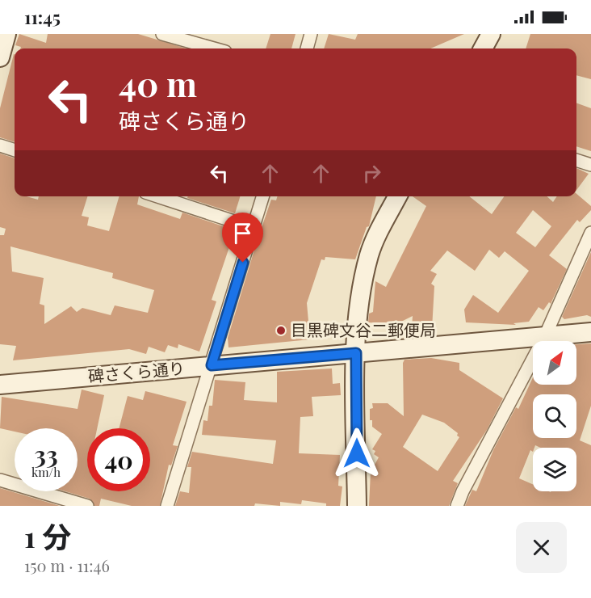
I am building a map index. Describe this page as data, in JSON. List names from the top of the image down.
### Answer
{
  "streets": {
    "street": ["碑さくら通り"]
  },
  "places": ["目黒碑文谷二郵便局"],
  "north": "top right",
  "page": {
    "status": "11:45",
    "turn": ["40 m", "碑さくら通り"],
    "speed": "33 km/h",
    "limit": "40",
    "heading": ["1 分", "150 m · 11:46"]
  }
}
